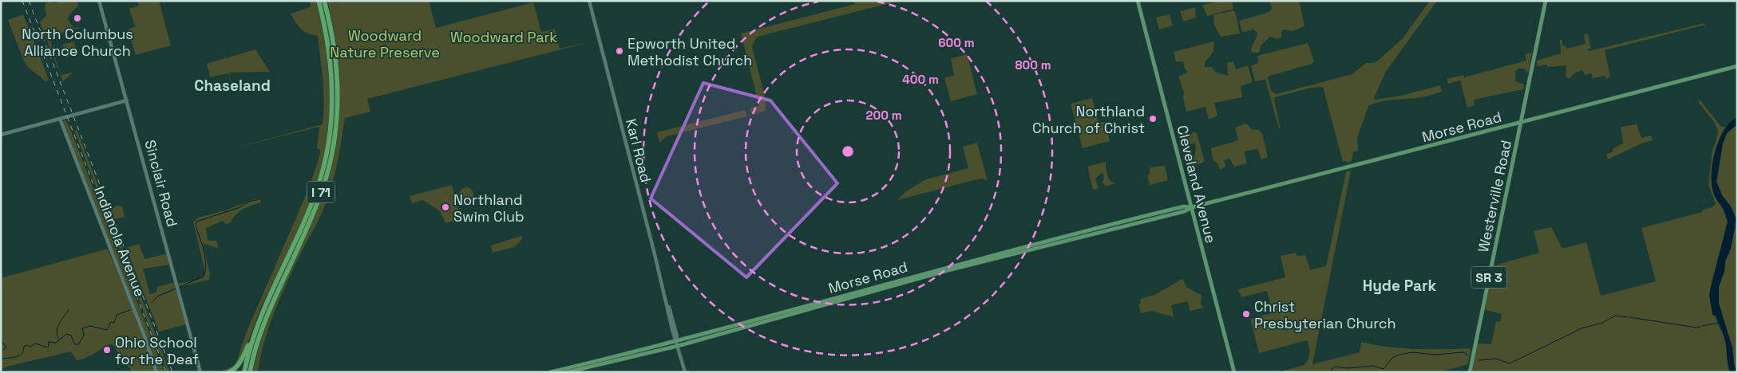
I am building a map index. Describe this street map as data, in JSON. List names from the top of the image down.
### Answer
{
  "streets": {
    "highway": ["I 71"],
    "main road": [
      "Morse Road",
      "Karl Road",
      "Sinclair Road",
      "Cleveland Avenue",
      "Westerville Road",
      "Indianola Avenue",
      "SR 3"
    ]
  },
  "crossings": [
    ["Morse Road", "Karl Road"],
    ["Morse Road", "Cleveland Avenue"],
    ["Morse Road", "Westerville Road"]
  ],
  "districts": ["Chaseland", "Hyde Park"],
  "parks": ["Woodward Nature Preserve", "Woodward Park"],
  "places": [
    "North Columbus Alliance Church",
    "Epworth United Methodist Church",
    "Northland Church of Christ",
    "Northland Swim Club",
    "Christ Presbyterian Church",
    "Ohio School for the Deaf"
  ],
  "rings": [
    "600 m",
    "800 m",
    "400 m",
    "200 m"
  ]
}
